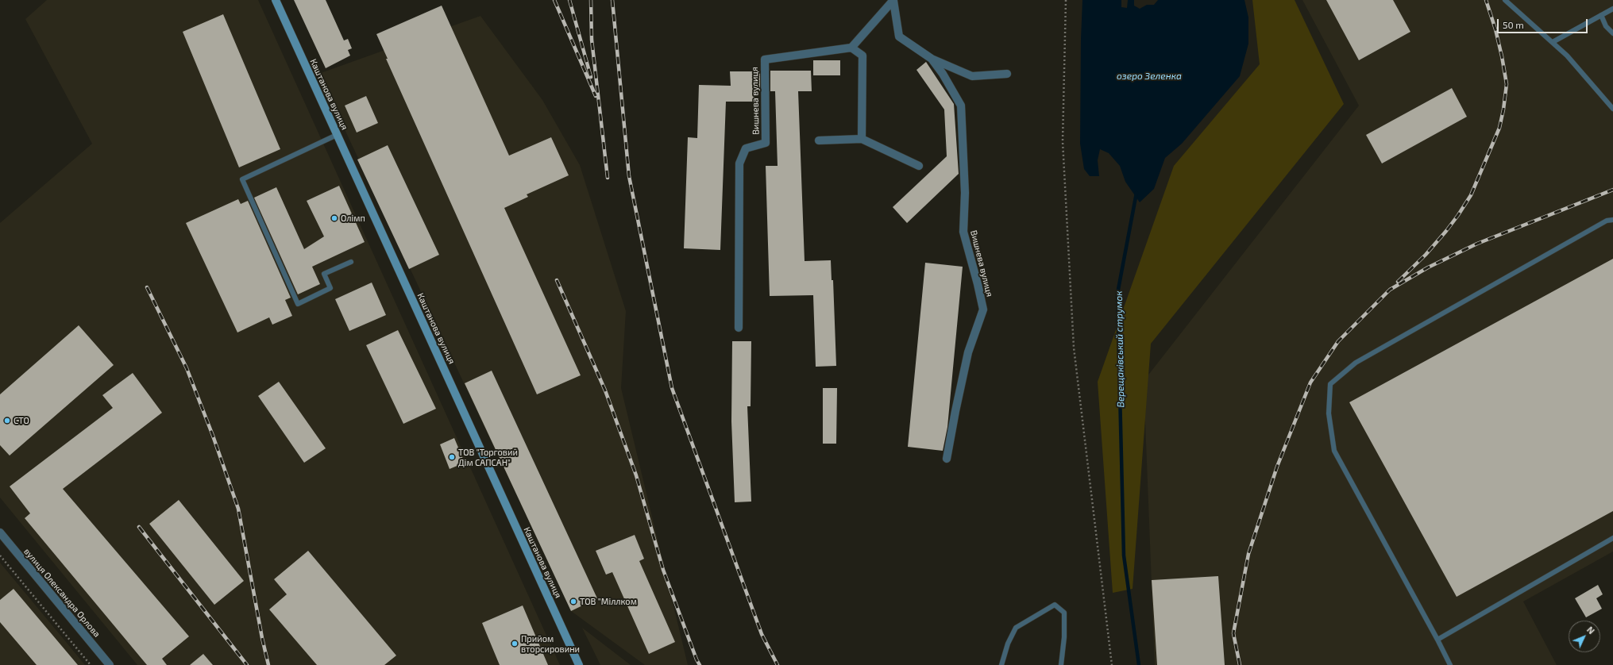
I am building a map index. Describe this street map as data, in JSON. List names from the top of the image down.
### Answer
{
  "streets": {
    "street": ["Каштанова вулиця", "Вишнева вулиця", "вулиця Олександра Орлова"]
  },
  "water": ["озеро Зеленка", "Верещаківський струмок"],
  "places": [
    "Олімп",
    "СТО",
    "ТОВ \"Торговий Дім САПСАН\"",
    "ТОВ \"Міллком",
    "Прийом вторсировини"
  ],
  "scale_bar": "50 m",
  "north": "top right"
}
